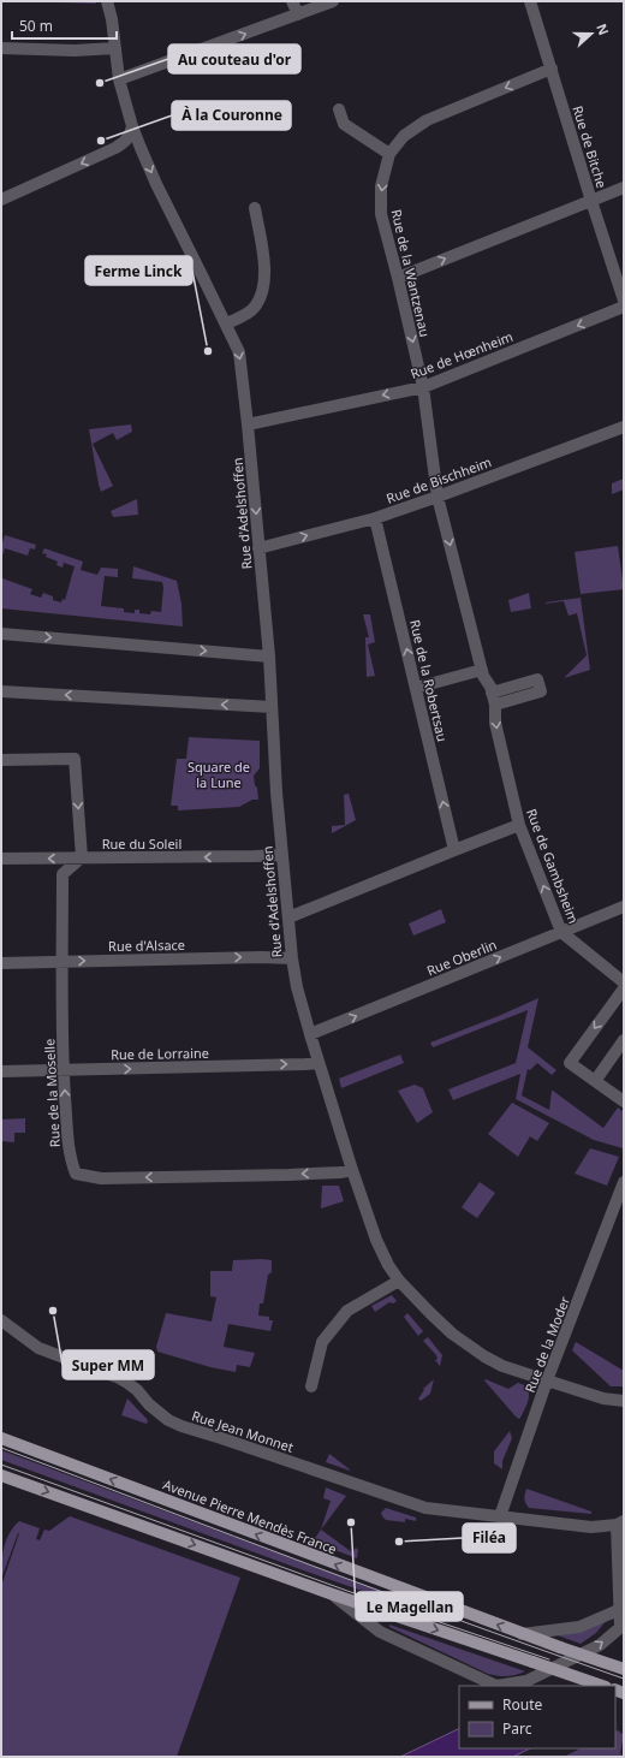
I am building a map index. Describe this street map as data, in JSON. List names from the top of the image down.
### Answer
{
  "streets": {
    "main road": ["Avenue Pierre Mendès France"],
    "street": [
      "Rue de Bitche",
      "Rue de la Wantzenau",
      "Rue de Hœnheim",
      "Rue de Bischheim",
      "Rue d'Adelshoffen",
      "Rue de la Robertsau",
      "Rue du Soleil",
      "Rue de Gambsheim",
      "Rue d'Alsace",
      "Rue Oberlin",
      "Rue de Lorraine",
      "Rue de la Moselle",
      "Rue de la Moder",
      "Rue Jean Monnet"
    ]
  },
  "crossings": [
    ["Rue de Bitche", "Rue de la Wantzenau"],
    ["Rue de la Wantzenau", "Rue de Hœnheim"],
    ["Rue de la Wantzenau", "Rue de Bischheim"],
    ["Rue de la Wantzenau", "Rue de Gambsheim"],
    ["Rue de Hœnheim", "Rue d'Adelshoffen"],
    ["Rue de Bischheim", "Rue d'Adelshoffen"],
    ["Rue de Bischheim", "Rue de la Robertsau"],
    ["Rue de Bischheim", "Rue de Gambsheim"],
    ["Rue d'Adelshoffen", "Rue du Soleil"],
    ["Rue d'Adelshoffen", "Rue d'Alsace"],
    ["Rue d'Adelshoffen", "Rue Oberlin"],
    ["Rue d'Adelshoffen", "Rue de Lorraine"],
    ["Rue d'Adelshoffen", "Rue de la Moselle"],
    ["Rue d'Adelshoffen", "Rue de la Moder"],
    ["Rue du Soleil", "Rue de la Moselle"],
    ["Rue de Gambsheim", "Rue Oberlin"],
    ["Rue d'Alsace", "Rue de la Moselle"],
    ["Rue de Lorraine", "Rue de la Moselle"],
    ["Rue de la Moder", "Rue Jean Monnet"]
  ],
  "one_way": [
    "Rue de la Wantzenau",
    "Rue de Hœnheim",
    "Rue de la Robertsau",
    "Rue du Soleil",
    "Rue d'Alsace",
    "Rue Oberlin",
    "Rue de Lorraine"
  ],
  "parks": ["Square de la Lune"],
  "places": [
    "Au couteau d'or",
    "À la Couronne",
    "Ferme Linck",
    "Super MM",
    "Le Magellan",
    "Filéa"
  ],
  "legend": ["Route", "Parc"],
  "scale_bar": "50 m",
  "north": "right"
}
